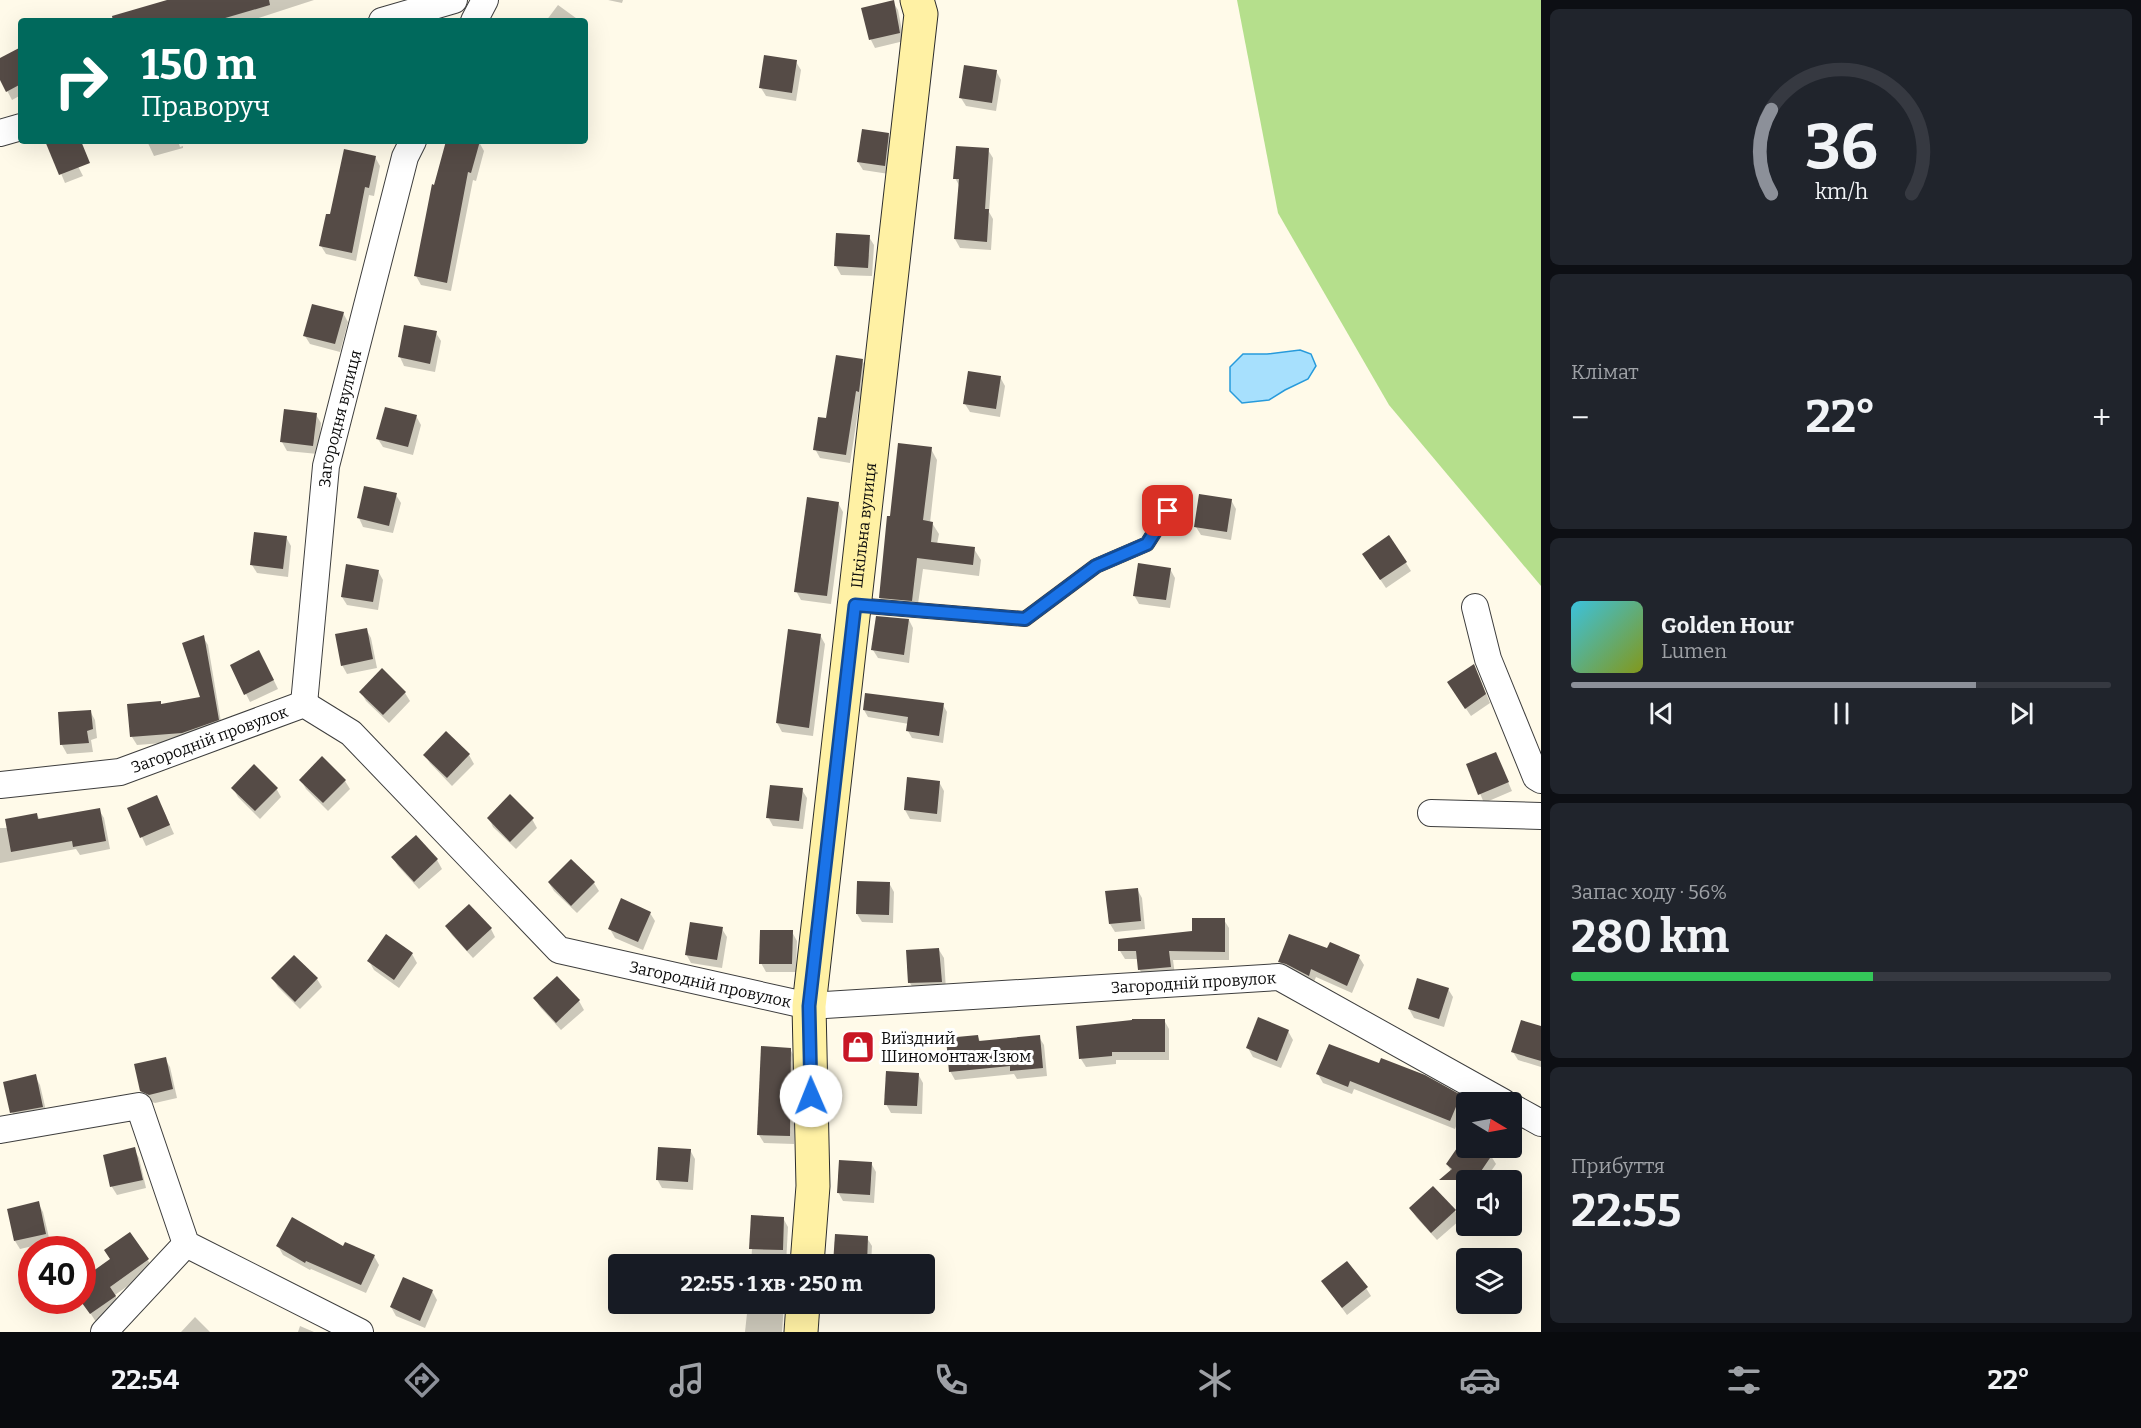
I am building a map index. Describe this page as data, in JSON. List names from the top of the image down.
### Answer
{
  "streets": {
    "street": ["Загородня вулиця", "Шкільна вулиця", "Загородній провулок"]
  },
  "crossings": [
    ["Загородня вулиця", "Загородній провулок"],
    ["Шкільна вулиця", "Загородній провулок"]
  ],
  "places": {
    "shop": ["Виїздний Шиномонтаж Ізюм"]
  },
  "north": "right",
  "page": {
    "turn": ["150 m", "Праворуч"],
    "tile": [
      "Клімат",
      ["Запас ходу · 56%", "280 km"],
      ["Прибуття", "22:55"]
    ],
    "heat": ["−", "22°", "+"],
    "song": ["Golden Hour", "Lumen"],
    "limit": "40",
    "trip": "22:55 · 1 хв · 250 m",
    "tabs": ["22:54", "22°"],
    "gauge": ["36", "km/h"]
  }
}
